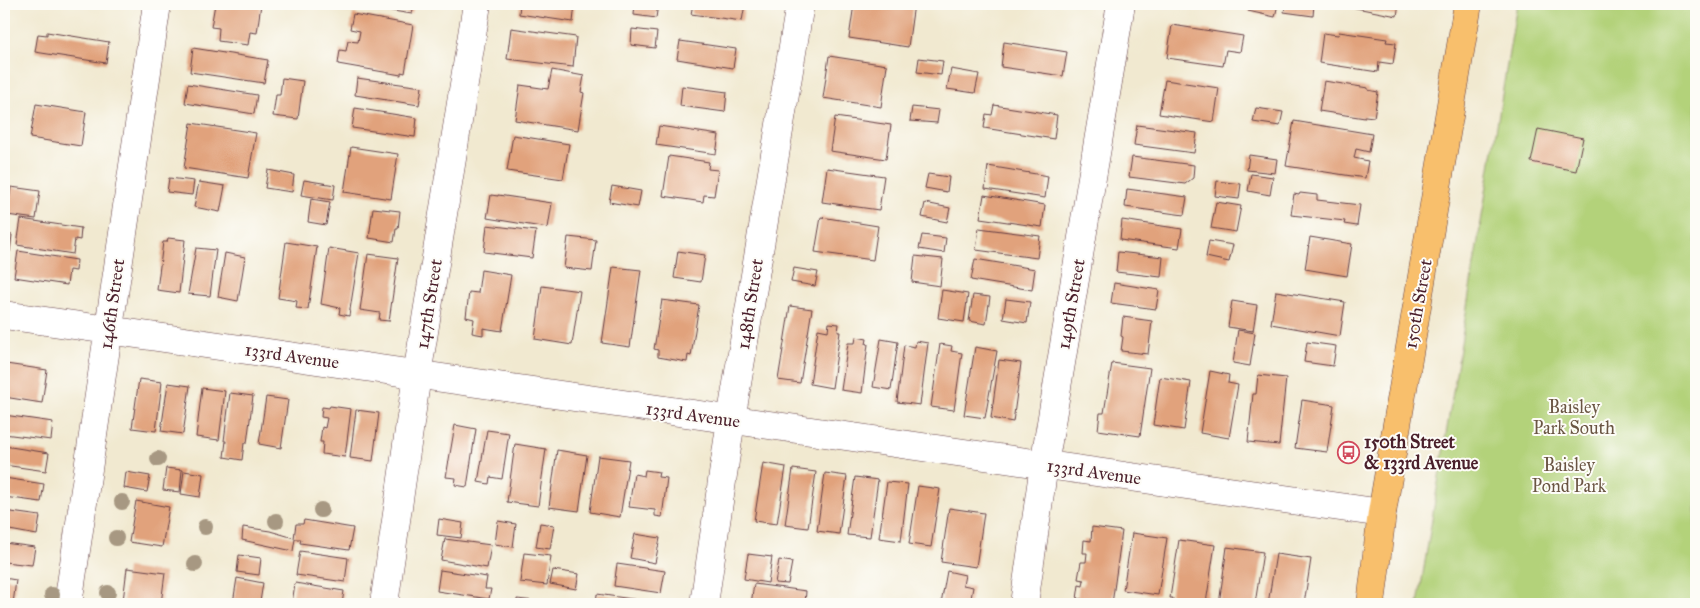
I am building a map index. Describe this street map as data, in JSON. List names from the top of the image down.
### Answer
{
  "streets": {
    "main road": ["150th Street"],
    "street": [
      "146th Street",
      "147th Street",
      "148th Street",
      "149th Street",
      "133rd Avenue"
    ]
  },
  "crossings": [
    ["146th Street", "133rd Avenue"],
    ["147th Street", "133rd Avenue"],
    ["148th Street", "133rd Avenue"],
    ["149th Street", "133rd Avenue"],
    ["150th Street", "133rd Avenue"]
  ],
  "parks": ["Baisley Park South", "Baisley Pond Park"],
  "places": {
    "bus stop": ["150th Street & 133rd Avenue"]
  }
}
